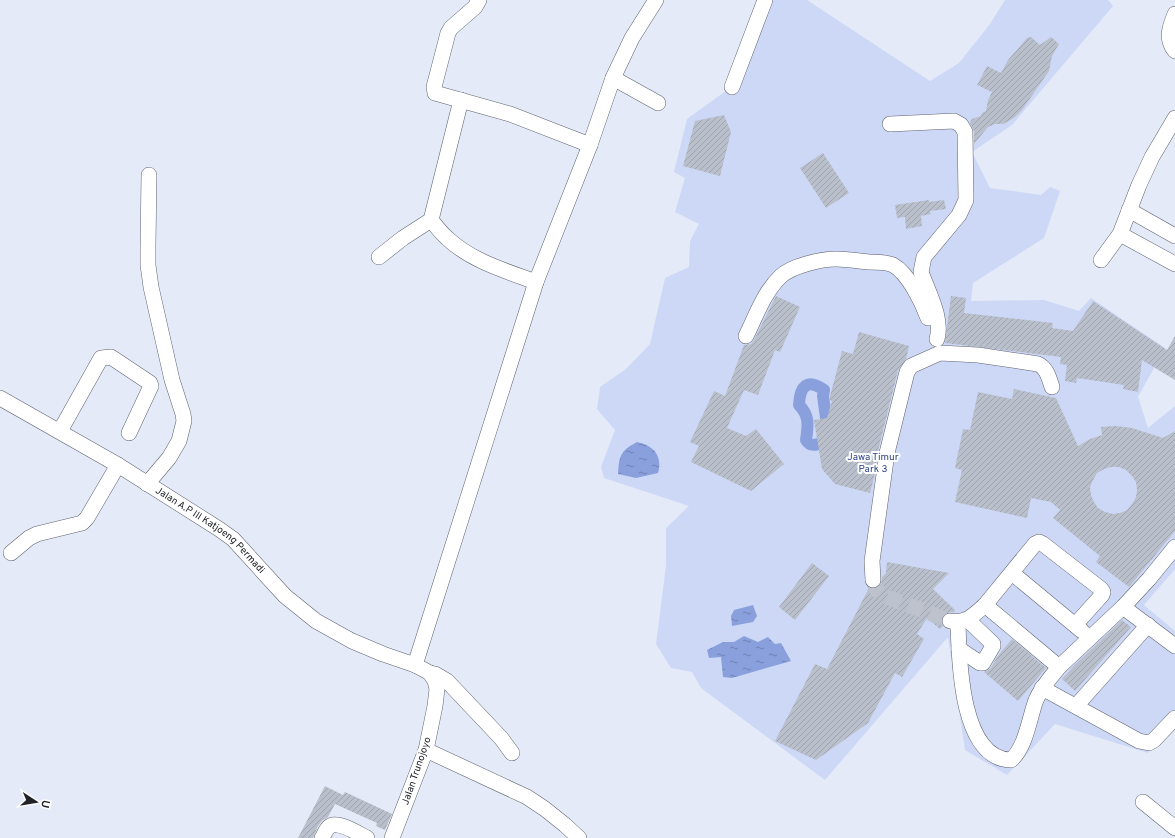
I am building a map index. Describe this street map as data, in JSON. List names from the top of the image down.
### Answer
{
  "streets": {
    "street": ["Jalan A.P III Katjoeng Permadi", "Jalan Trunojoyo"]
  },
  "parks": ["Jawa Timur Park 3"],
  "north": "right"
}
